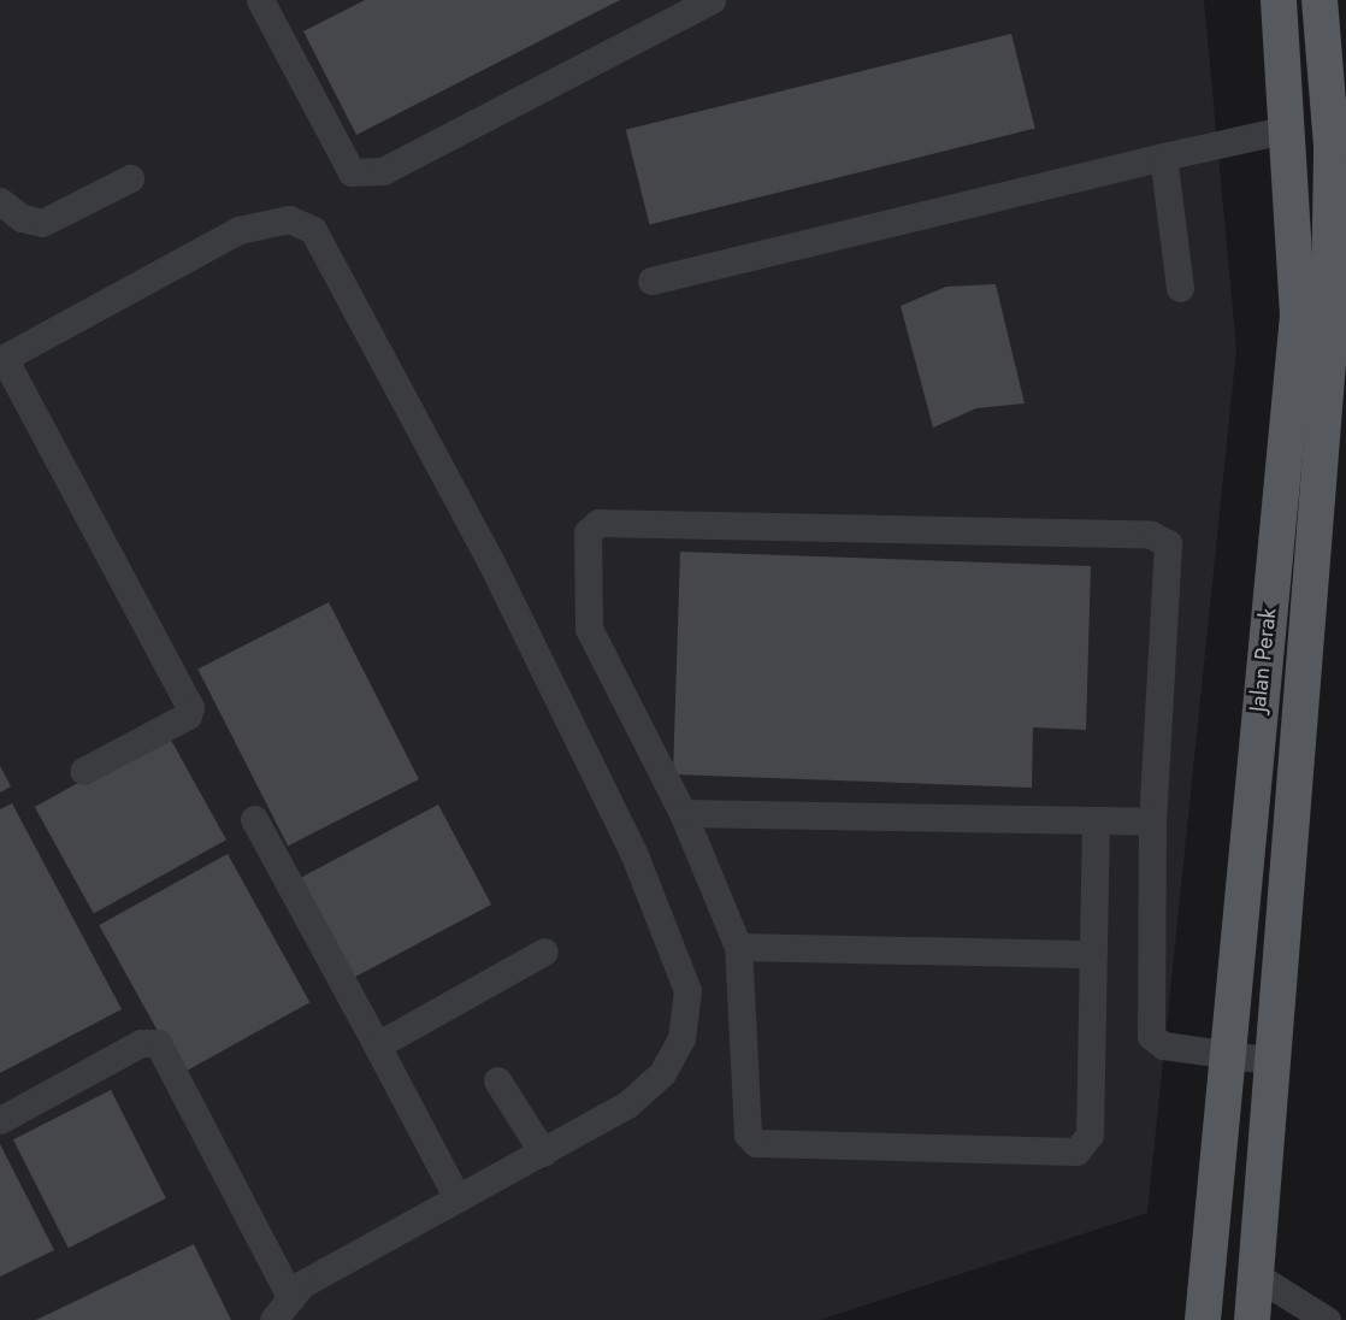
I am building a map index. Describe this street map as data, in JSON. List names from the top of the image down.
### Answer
{
  "streets": {
    "main road": ["Jalan Perak"]
  }
}
